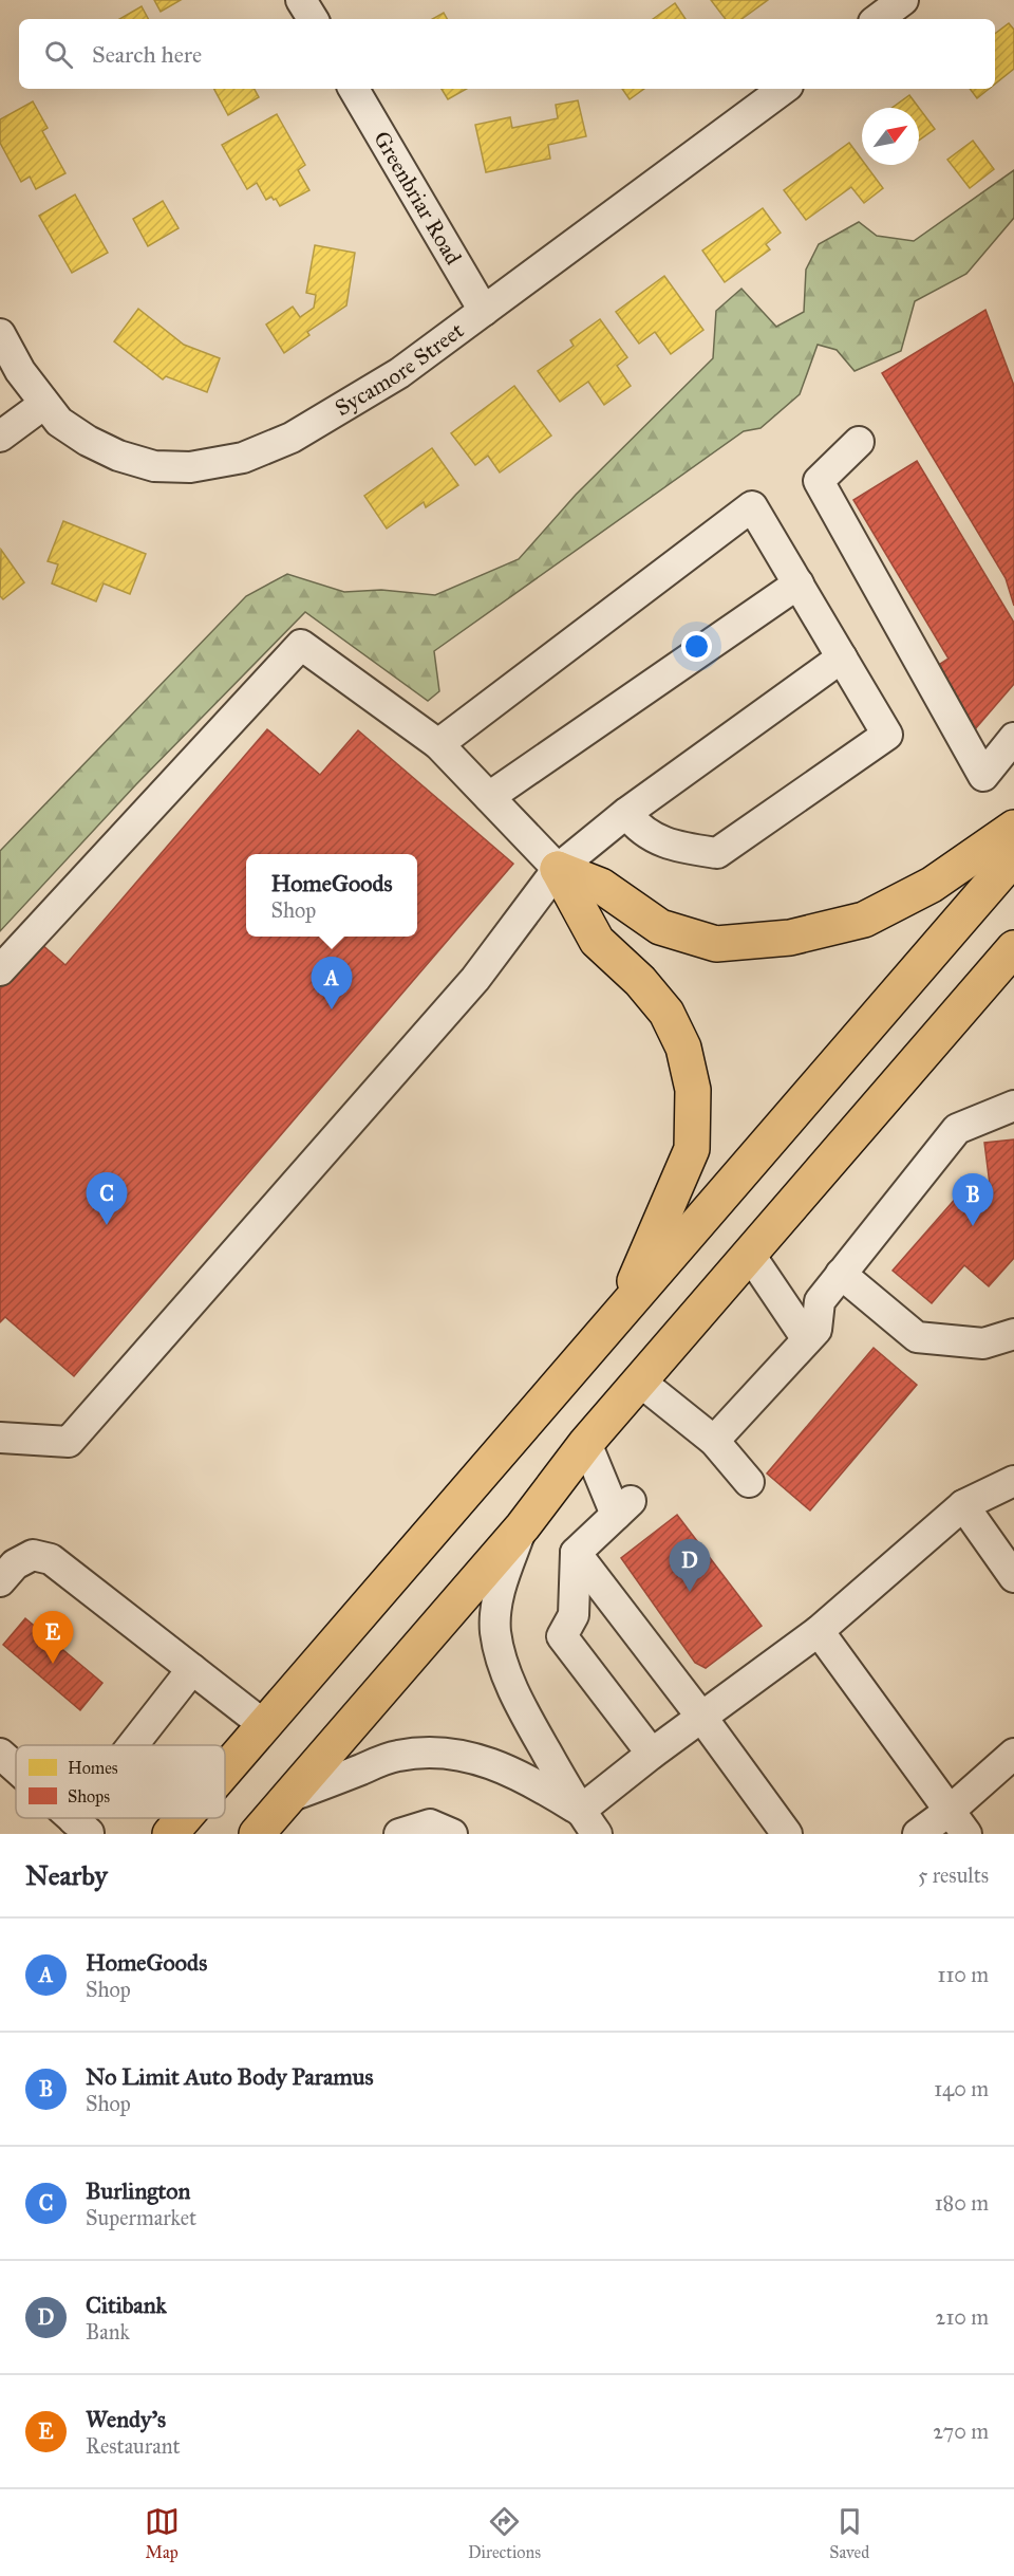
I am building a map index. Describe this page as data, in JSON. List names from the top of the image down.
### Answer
{
  "streets": {
    "street": ["Greenbriar Road", "Sycamore Street"]
  },
  "crossings": [
    ["Greenbriar Road", "Sycamore Street"]
  ],
  "legend": ["Homes", "Shops"],
  "north": "top right",
  "page": {
    "search": "Search here",
    "popup": ["HomeGoods", "Shop"],
    "pins": [
      "A",
      "C",
      "B",
      "D",
      "E"
    ],
    "heading": ["Nearby", "5 results"],
    "list": [
      {
        "mark": "A",
        "name": "HomeGoods",
        "note": "Shop",
        "value": "110 m"
      },
      {
        "mark": "B",
        "name": "No Limit Auto Body Paramus",
        "note": "Shop",
        "value": "140 m"
      },
      {
        "mark": "C",
        "name": "Burlington",
        "note": "Supermarket",
        "value": "180 m"
      },
      {
        "mark": "D",
        "name": "Citibank",
        "note": "Bank",
        "value": "210 m"
      },
      {
        "mark": "E",
        "name": "Wendy's",
        "note": "Restaurant",
        "value": "270 m"
      }
    ],
    "nav": ["Map", "Directions", "Saved"]
  }
}
